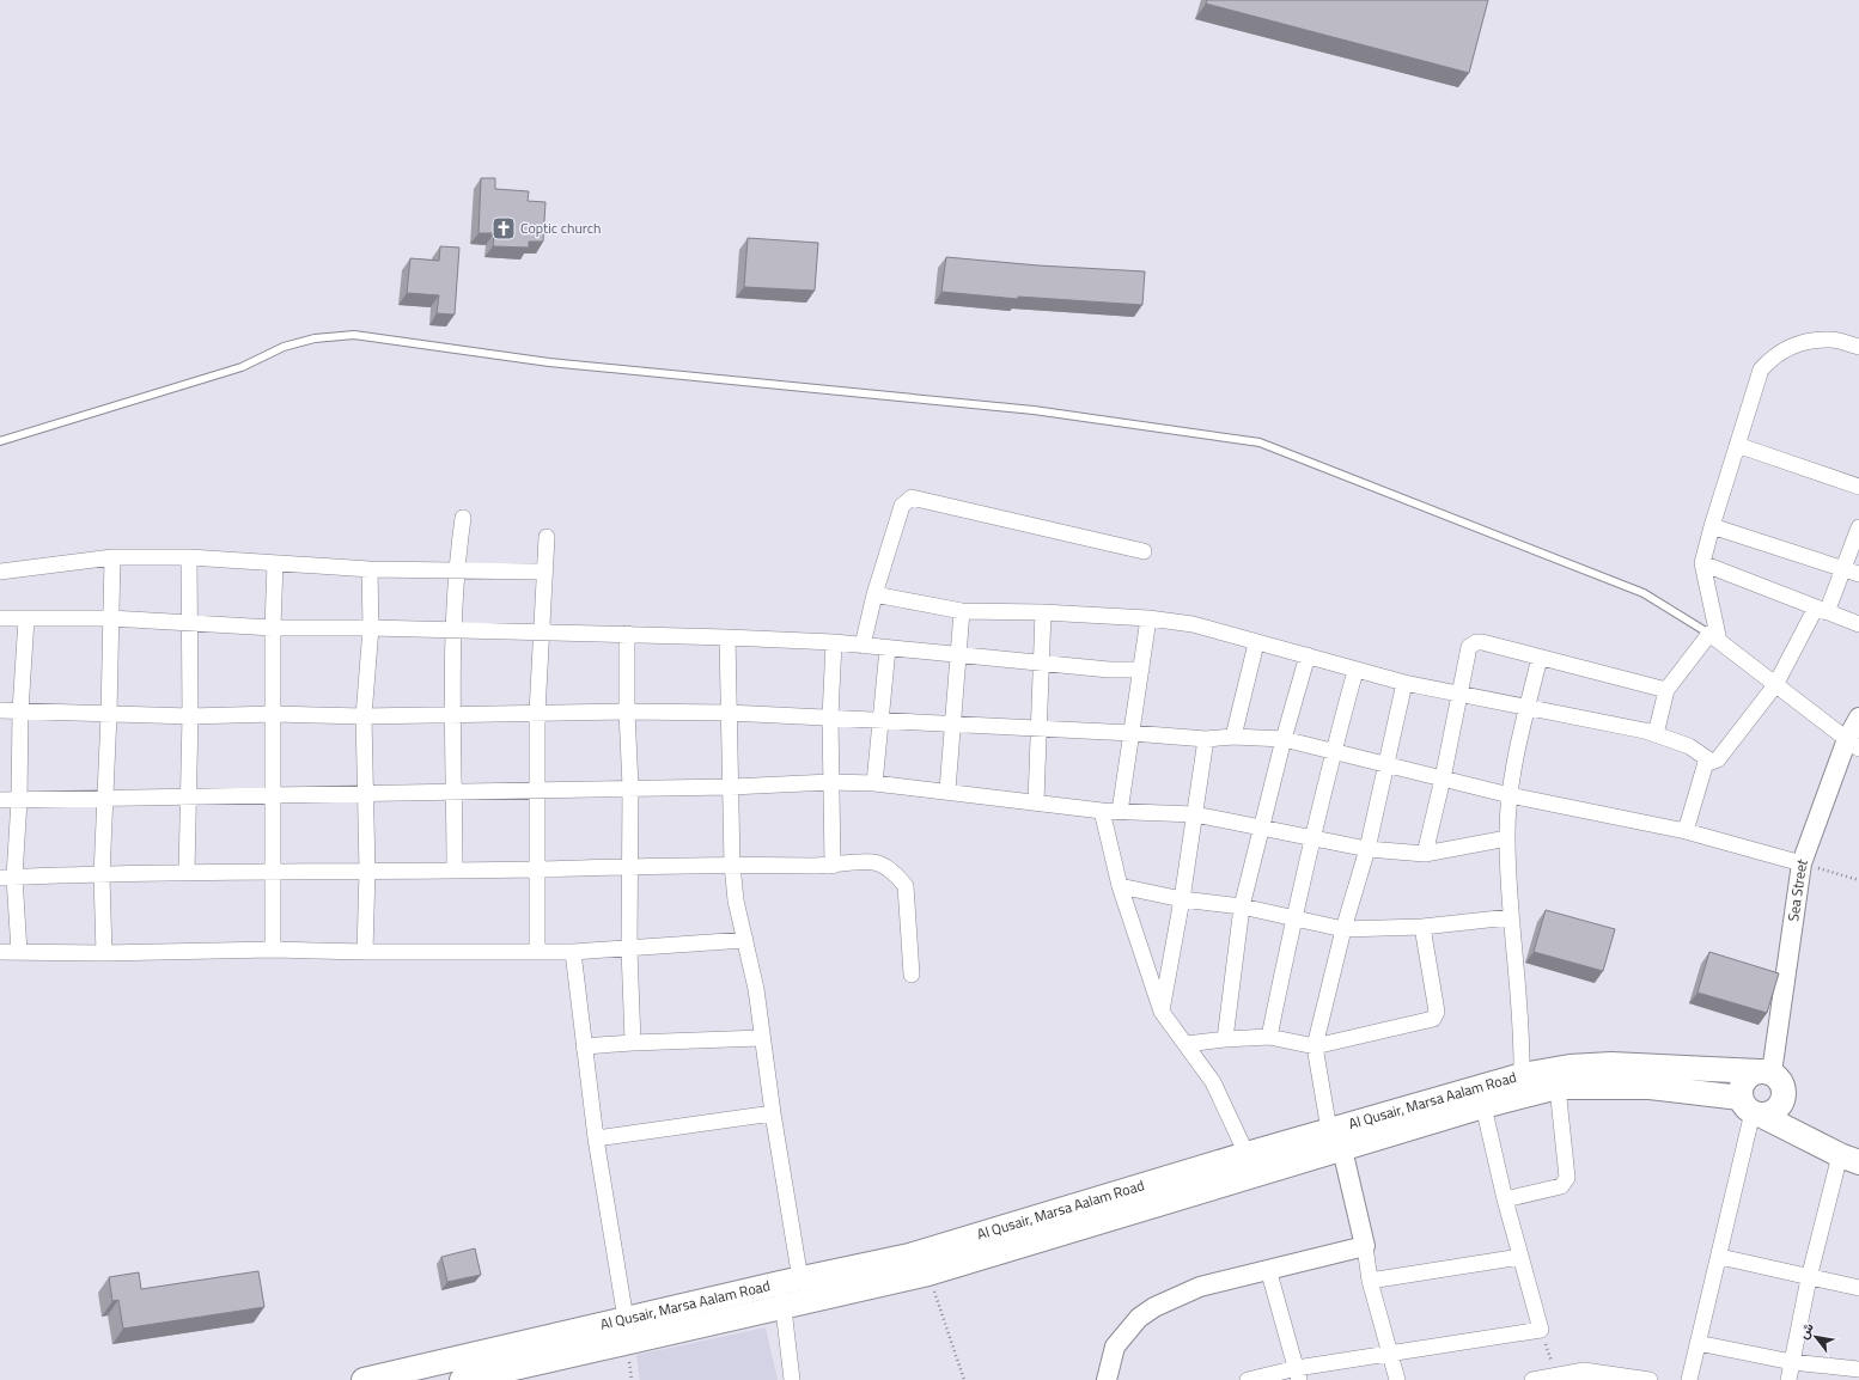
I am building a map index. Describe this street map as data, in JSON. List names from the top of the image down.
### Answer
{
  "streets": {
    "main road": ["Al Qusair, Marsa Aalam Road"],
    "street": ["Sea Street"]
  },
  "crossings": [
    ["Sea Street", "Al Qusair, Marsa Aalam Road"]
  ],
  "places": {
    "church": ["Coptic church"]
  },
  "north": "top left"
}
